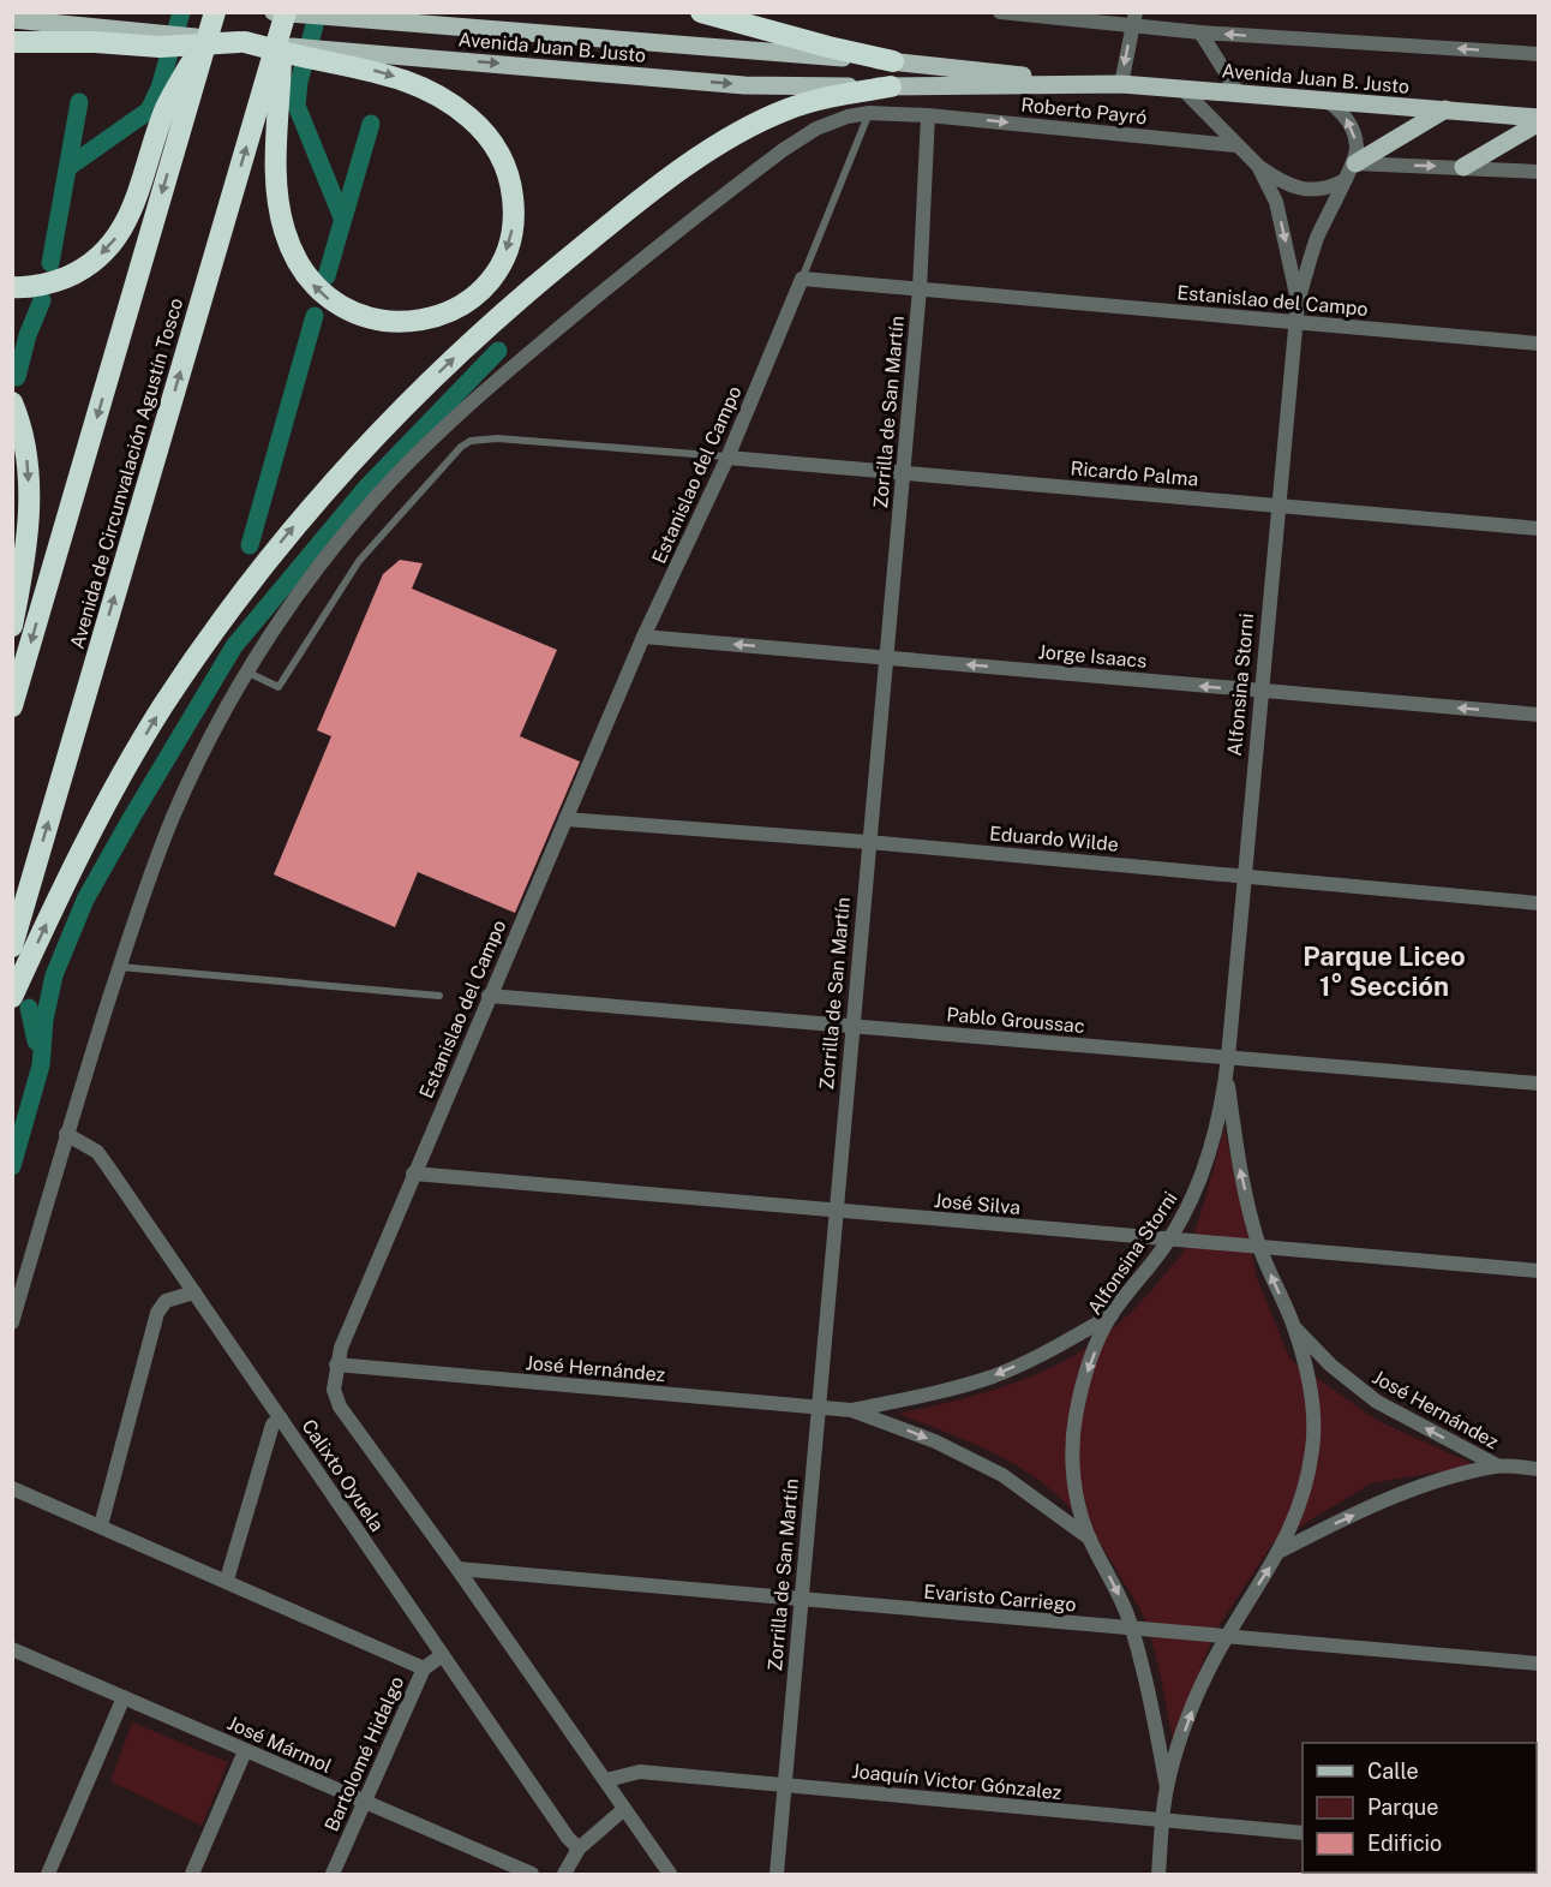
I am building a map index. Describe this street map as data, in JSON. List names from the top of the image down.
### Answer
{
  "streets": {
    "highway": ["Avenida de Circunvalación Agustín Tosco"],
    "main road": ["Avenida Juan B. Justo"],
    "street": [
      "Roberto Payró",
      "Estanislao del Campo",
      "Zorrilla de San Martín",
      "Ricardo Palma",
      "Jorge Isaacs",
      "Alfonsina Storni",
      "Eduardo Wilde",
      "Pablo Groussac",
      "José Silva",
      "José Hernández",
      "Calixto Oyuela",
      "Evaristo Carriego",
      "José Mármol",
      "Bartolomé Hidalgo",
      "Joaquín Victor Gónzalez"
    ]
  },
  "crossings": [
    ["Avenida Juan B. Justo", "Avenida de Circunvalación Agustín Tosco"],
    ["Avenida Juan B. Justo", "Alfonsina Storni"],
    ["Roberto Payró", "Zorrilla de San Martín"],
    ["Roberto Payró", "Alfonsina Storni"],
    ["Roberto Payró", "Calixto Oyuela"],
    ["Estanislao del Campo", "Zorrilla de San Martín"],
    ["Estanislao del Campo", "Ricardo Palma"],
    ["Estanislao del Campo", "Jorge Isaacs"],
    ["Estanislao del Campo", "Alfonsina Storni"],
    ["Estanislao del Campo", "Eduardo Wilde"],
    ["Estanislao del Campo", "Pablo Groussac"],
    ["Estanislao del Campo", "José Silva"],
    ["Estanislao del Campo", "José Hernández"],
    ["Estanislao del Campo", "Calixto Oyuela"],
    ["Zorrilla de San Martín", "Ricardo Palma"],
    ["Zorrilla de San Martín", "Jorge Isaacs"],
    ["Zorrilla de San Martín", "Eduardo Wilde"],
    ["Zorrilla de San Martín", "Pablo Groussac"],
    ["Zorrilla de San Martín", "José Silva"],
    ["Zorrilla de San Martín", "José Hernández"],
    ["Zorrilla de San Martín", "Evaristo Carriego"],
    ["Zorrilla de San Martín", "Joaquín Victor Gónzalez"],
    ["Ricardo Palma", "Alfonsina Storni"],
    ["Jorge Isaacs", "Alfonsina Storni"],
    ["Alfonsina Storni", "Eduardo Wilde"],
    ["Alfonsina Storni", "Pablo Groussac"],
    ["Alfonsina Storni", "José Silva"],
    ["Alfonsina Storni", "José Hernández"],
    ["Alfonsina Storni", "Evaristo Carriego"],
    ["Alfonsina Storni", "Joaquín Victor Gónzalez"],
    ["José Hernández", "Calixto Oyuela"],
    ["Calixto Oyuela", "Evaristo Carriego"],
    ["Calixto Oyuela", "Bartolomé Hidalgo"],
    ["Calixto Oyuela", "Joaquín Victor Gónzalez"],
    ["José Mármol", "Bartolomé Hidalgo"]
  ],
  "one_way": ["Jorge Isaacs"],
  "districts": ["Parque Liceo 1° Sección"],
  "legend": ["Calle", "Parque", "Edificio"]
}
